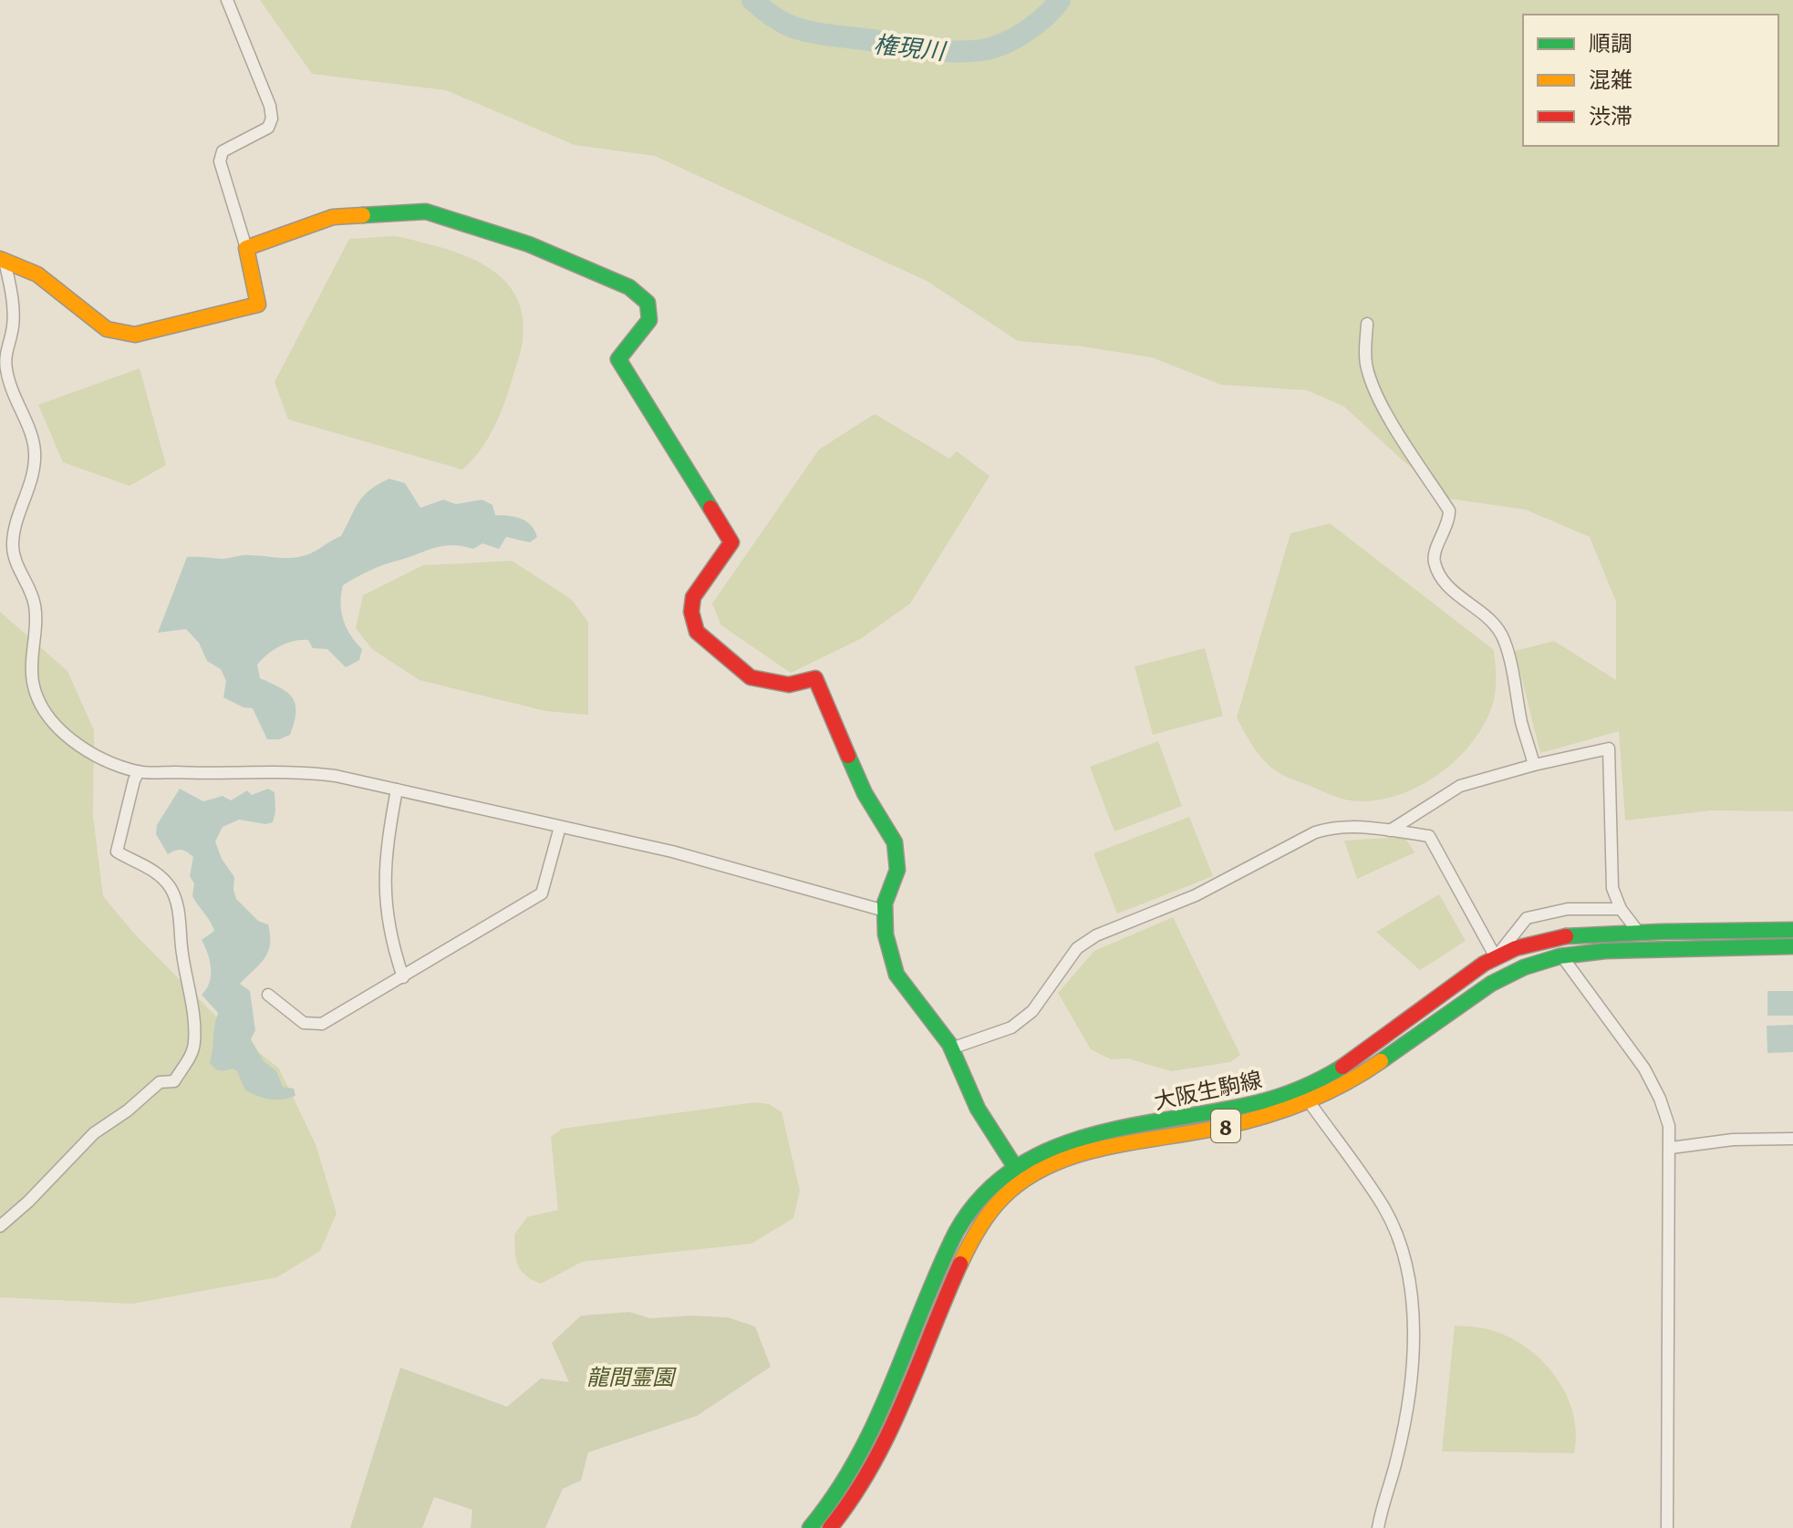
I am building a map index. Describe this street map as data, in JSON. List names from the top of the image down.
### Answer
{
  "streets": {
    "main road": ["大阪生駒線", "8"]
  },
  "water": ["権現川"],
  "parks": ["龍間霊園"],
  "legend": ["順調", "混雑", "渋滞"]
}
